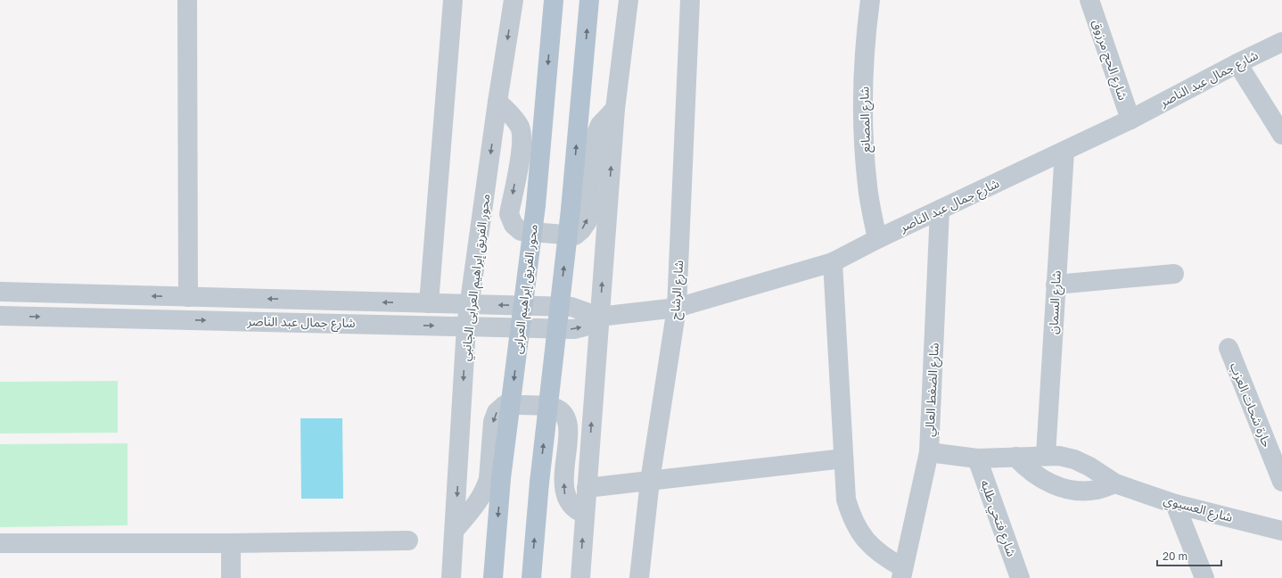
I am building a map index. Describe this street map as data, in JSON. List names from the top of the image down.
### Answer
{
  "streets": {
    "main road": ["محور الفريق إبراهيم العرابى"],
    "street": [
      "شارع الحج مرزوق",
      "شارع جمال عبد الناصر",
      "شارع المصانع",
      "محور الفريق إبراهيم العرابى الجانبي",
      "شارع الرشاح",
      "شارع السمان",
      "شارع الضغط العالي",
      "حارة شحات العزب",
      "شارع العسيوي",
      "شارع فتحي طلبه"
    ]
  },
  "crossings": [
    ["شارع الحج مرزوق", "شارع جمال عبد الناصر"],
    ["شارع جمال عبد الناصر", "شارع المصانع"],
    ["شارع جمال عبد الناصر", "محور الفريق إبراهيم العرابى الجانبي"],
    ["شارع جمال عبد الناصر", "شارع الرشاح"],
    ["شارع جمال عبد الناصر", "شارع السمان"],
    ["شارع جمال عبد الناصر", "شارع الضغط العالي"],
    ["شارع السمان", "شارع العسيوي"],
    ["شارع الضغط العالي", "شارع العسيوي"],
    ["شارع العسيوي", "شارع فتحي طلبه"]
  ],
  "scale_bar": "20 m"
}
